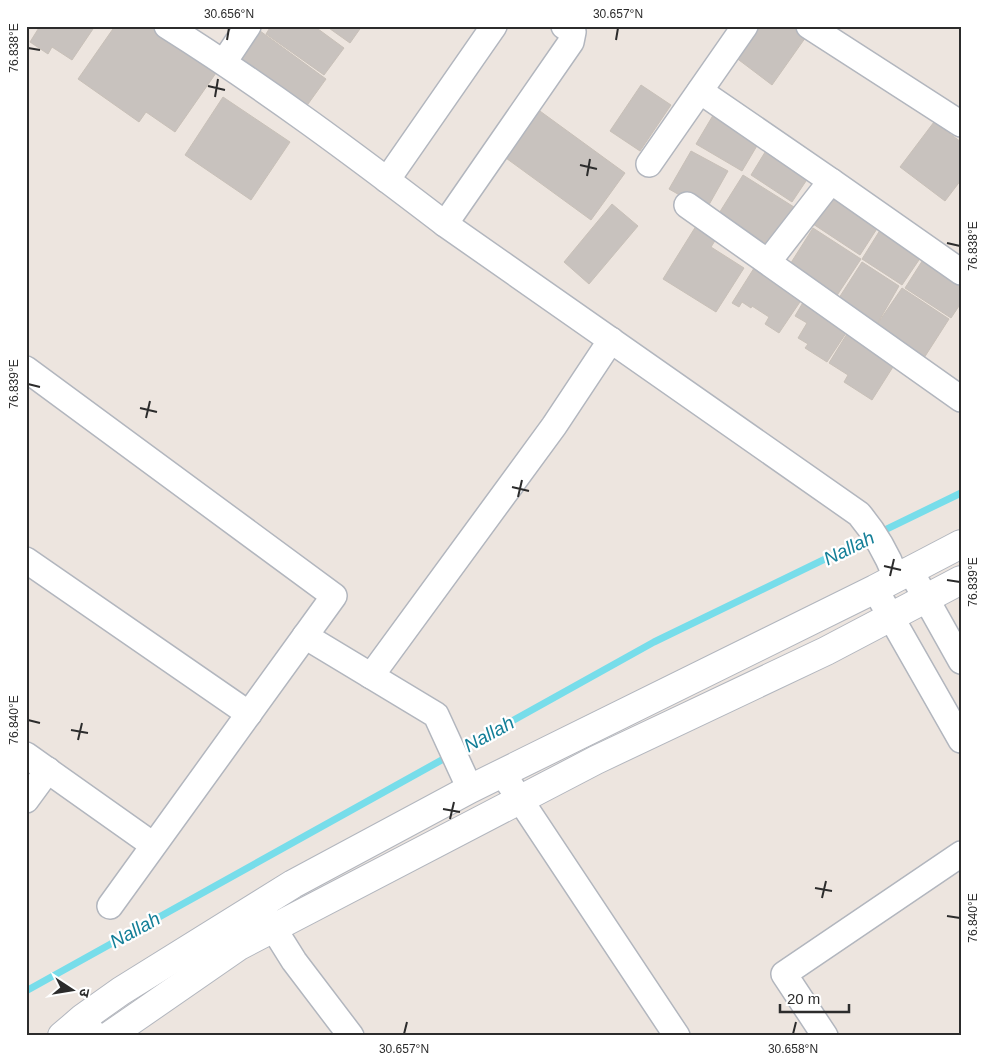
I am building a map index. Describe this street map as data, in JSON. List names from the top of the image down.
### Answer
{
  "water": ["Nallah"],
  "scale_bar": "20 m",
  "north": "right",
  "coordinates": [
    "30.656°N",
    "30.657°N",
    "76.838°E",
    "76.839°E",
    "76.840°E",
    "30.658°N"
  ]
}
